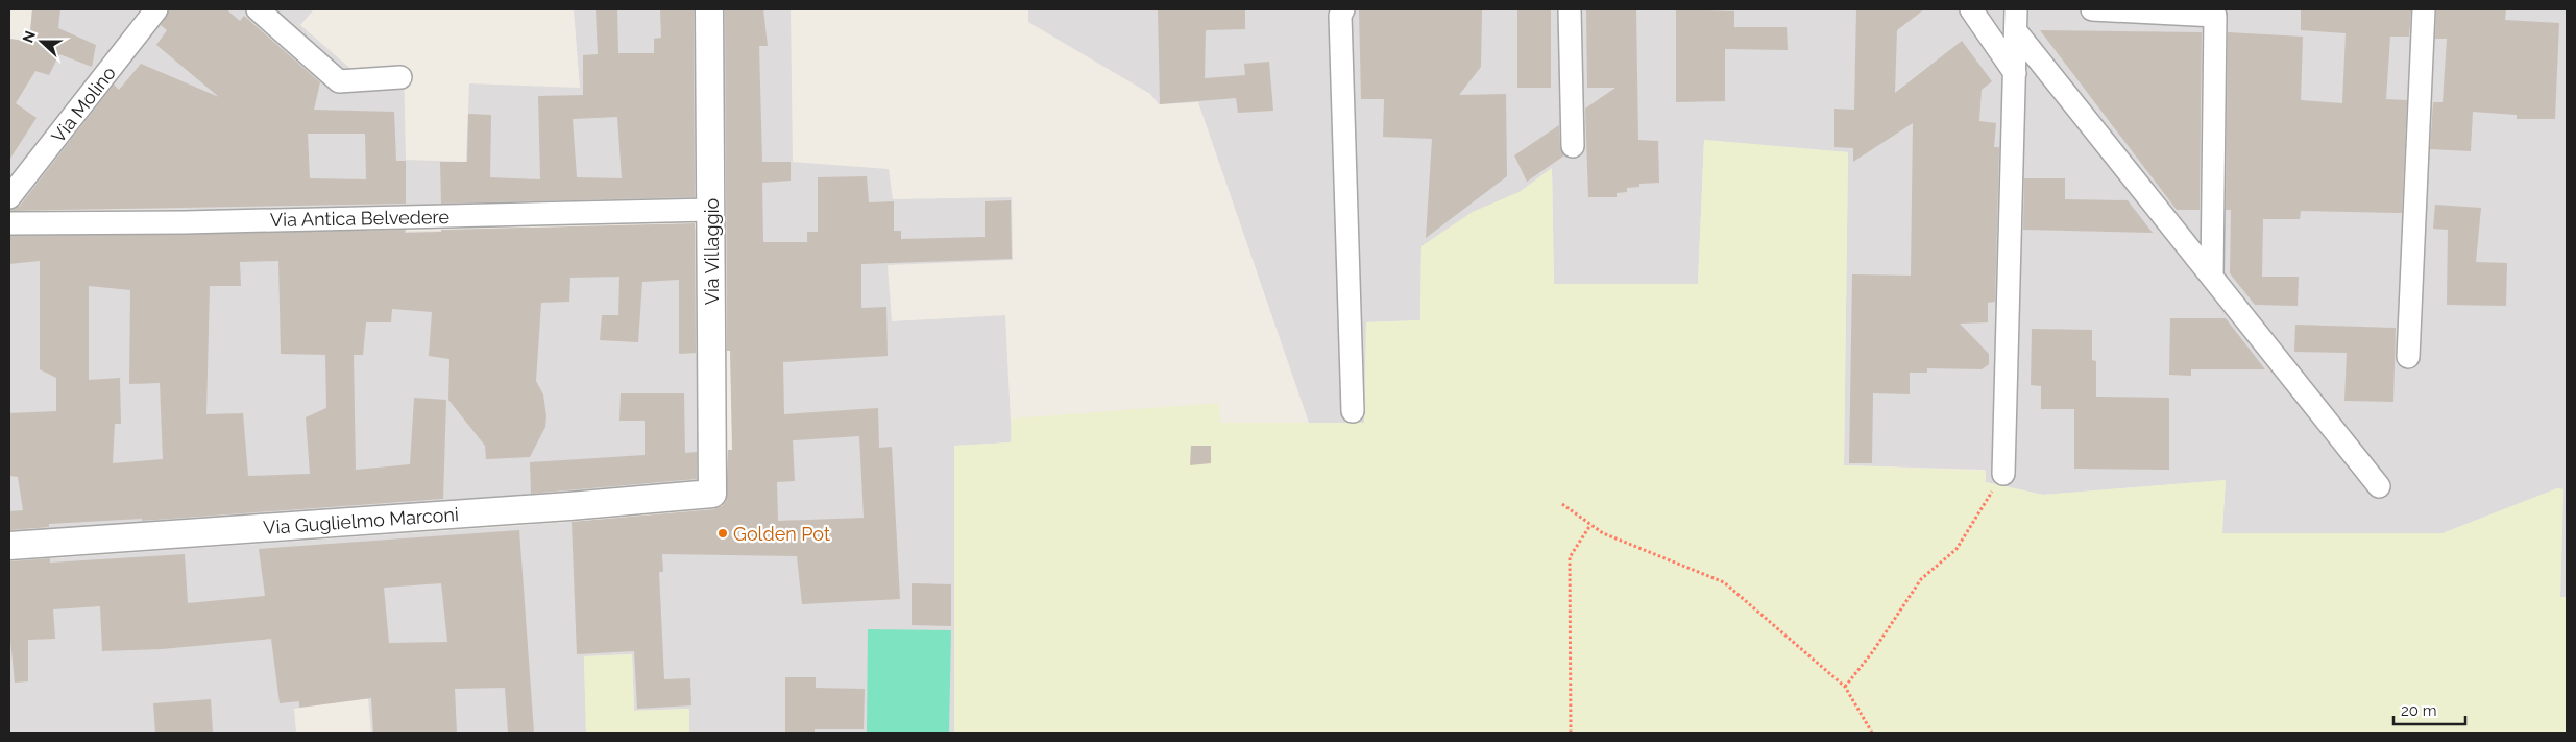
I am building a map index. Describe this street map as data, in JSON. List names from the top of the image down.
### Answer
{
  "streets": {
    "street": [
      "Via Molino",
      "Via Antica Belvedere",
      "Via Villaggio",
      "Via Guglielmo Marconi"
    ]
  },
  "crossings": [
    ["Via Antica Belvedere", "Via Villaggio"],
    ["Via Villaggio", "Via Guglielmo Marconi"]
  ],
  "places": ["Golden Pot"],
  "scale_bar": "20 m",
  "north": "left"
}
